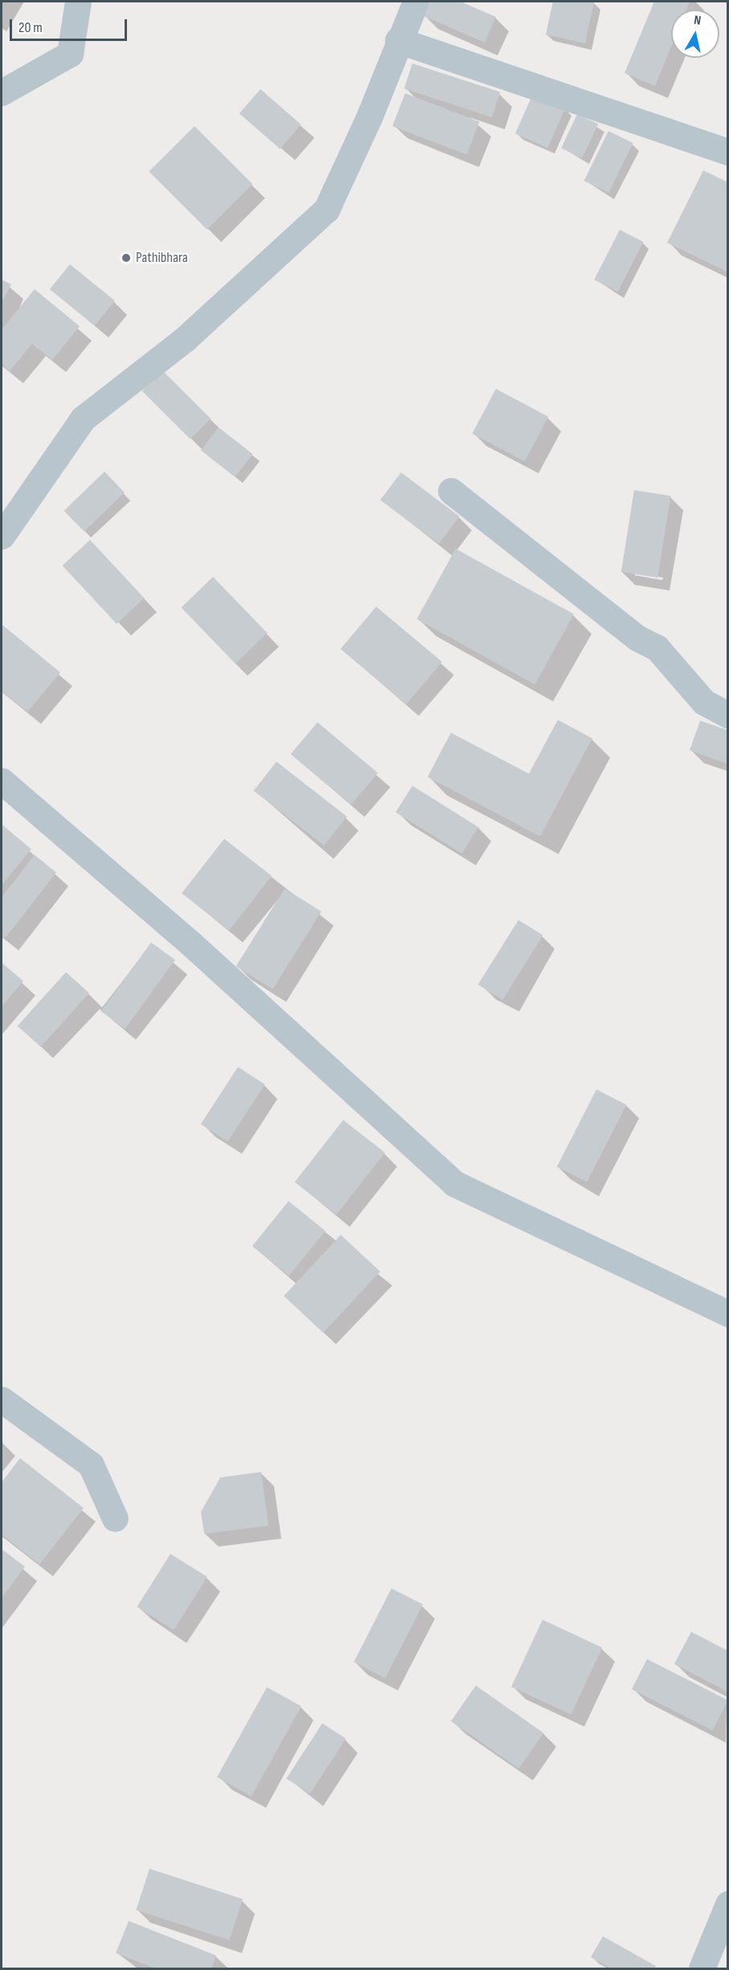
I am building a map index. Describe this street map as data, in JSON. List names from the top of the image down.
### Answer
{
  "places": ["Pathibhara"],
  "scale_bar": "20 m",
  "north": "top"
}
